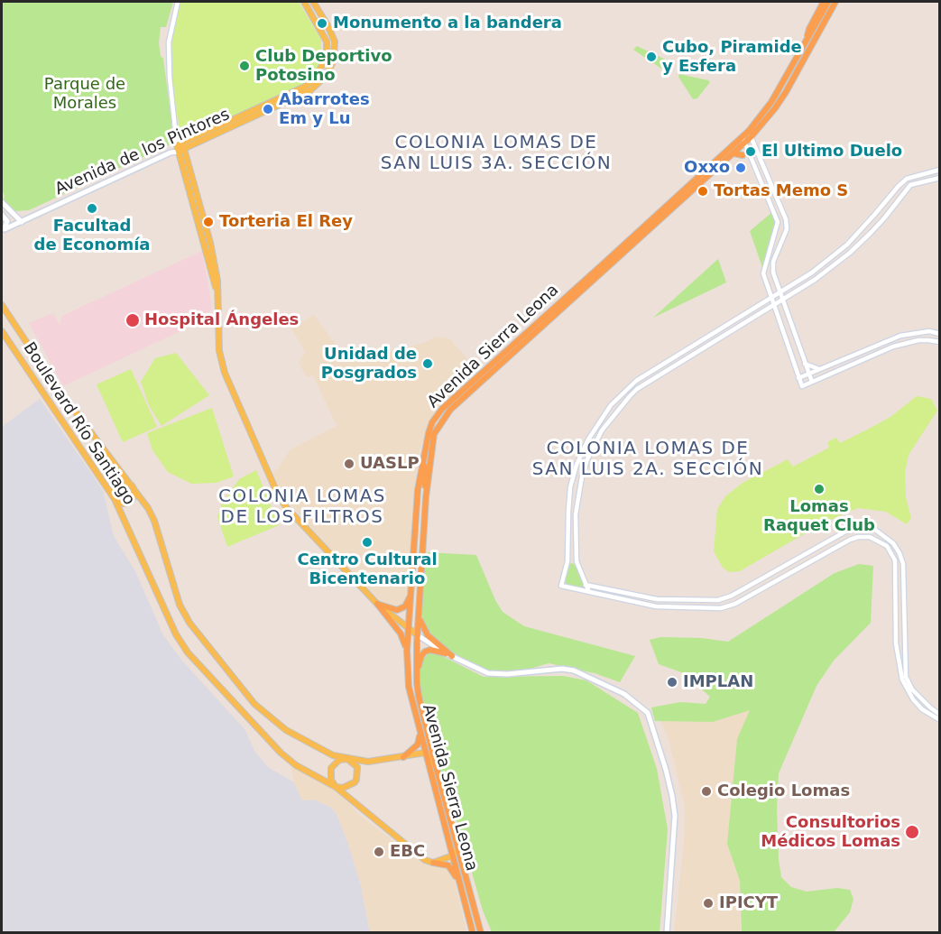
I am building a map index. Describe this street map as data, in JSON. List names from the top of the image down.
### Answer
{
  "streets": {
    "highway": ["Avenida Sierra Leona"],
    "main road": ["Avenida de los Pintores", "Boulevard Río Santiago"]
  },
  "crossings": [
    ["Avenida Sierra Leona", "Boulevard Río Santiago"]
  ],
  "districts": ["COLONIA LOMAS DE SAN LUIS 3A. SECCIÓN", "COLONIA LOMAS DE SAN LUIS 2A. SECCIÓN", "COLONIA LOMAS DE LOS FILTROS"],
  "parks": ["Parque de Morales"],
  "places": [
    "Monumento a la bandera",
    "Cubo, Piramide y Esfera",
    "Club Deportivo Potosino",
    "Abarrotes Em y Lu",
    "El Ultimo Duelo",
    "Oxxo",
    "Tortas Memo S",
    "Facultad de Economía",
    "Torteria El Rey",
    "Hospital Ángeles",
    "Unidad de Posgrados",
    "UASLP",
    "Lomas Raquet Club",
    "Centro Cultural Bicentenario",
    "IMPLAN",
    "Colegio Lomas",
    "Consultorios Médicos Lomas",
    "EBC",
    "IPICYT"
  ]
}
